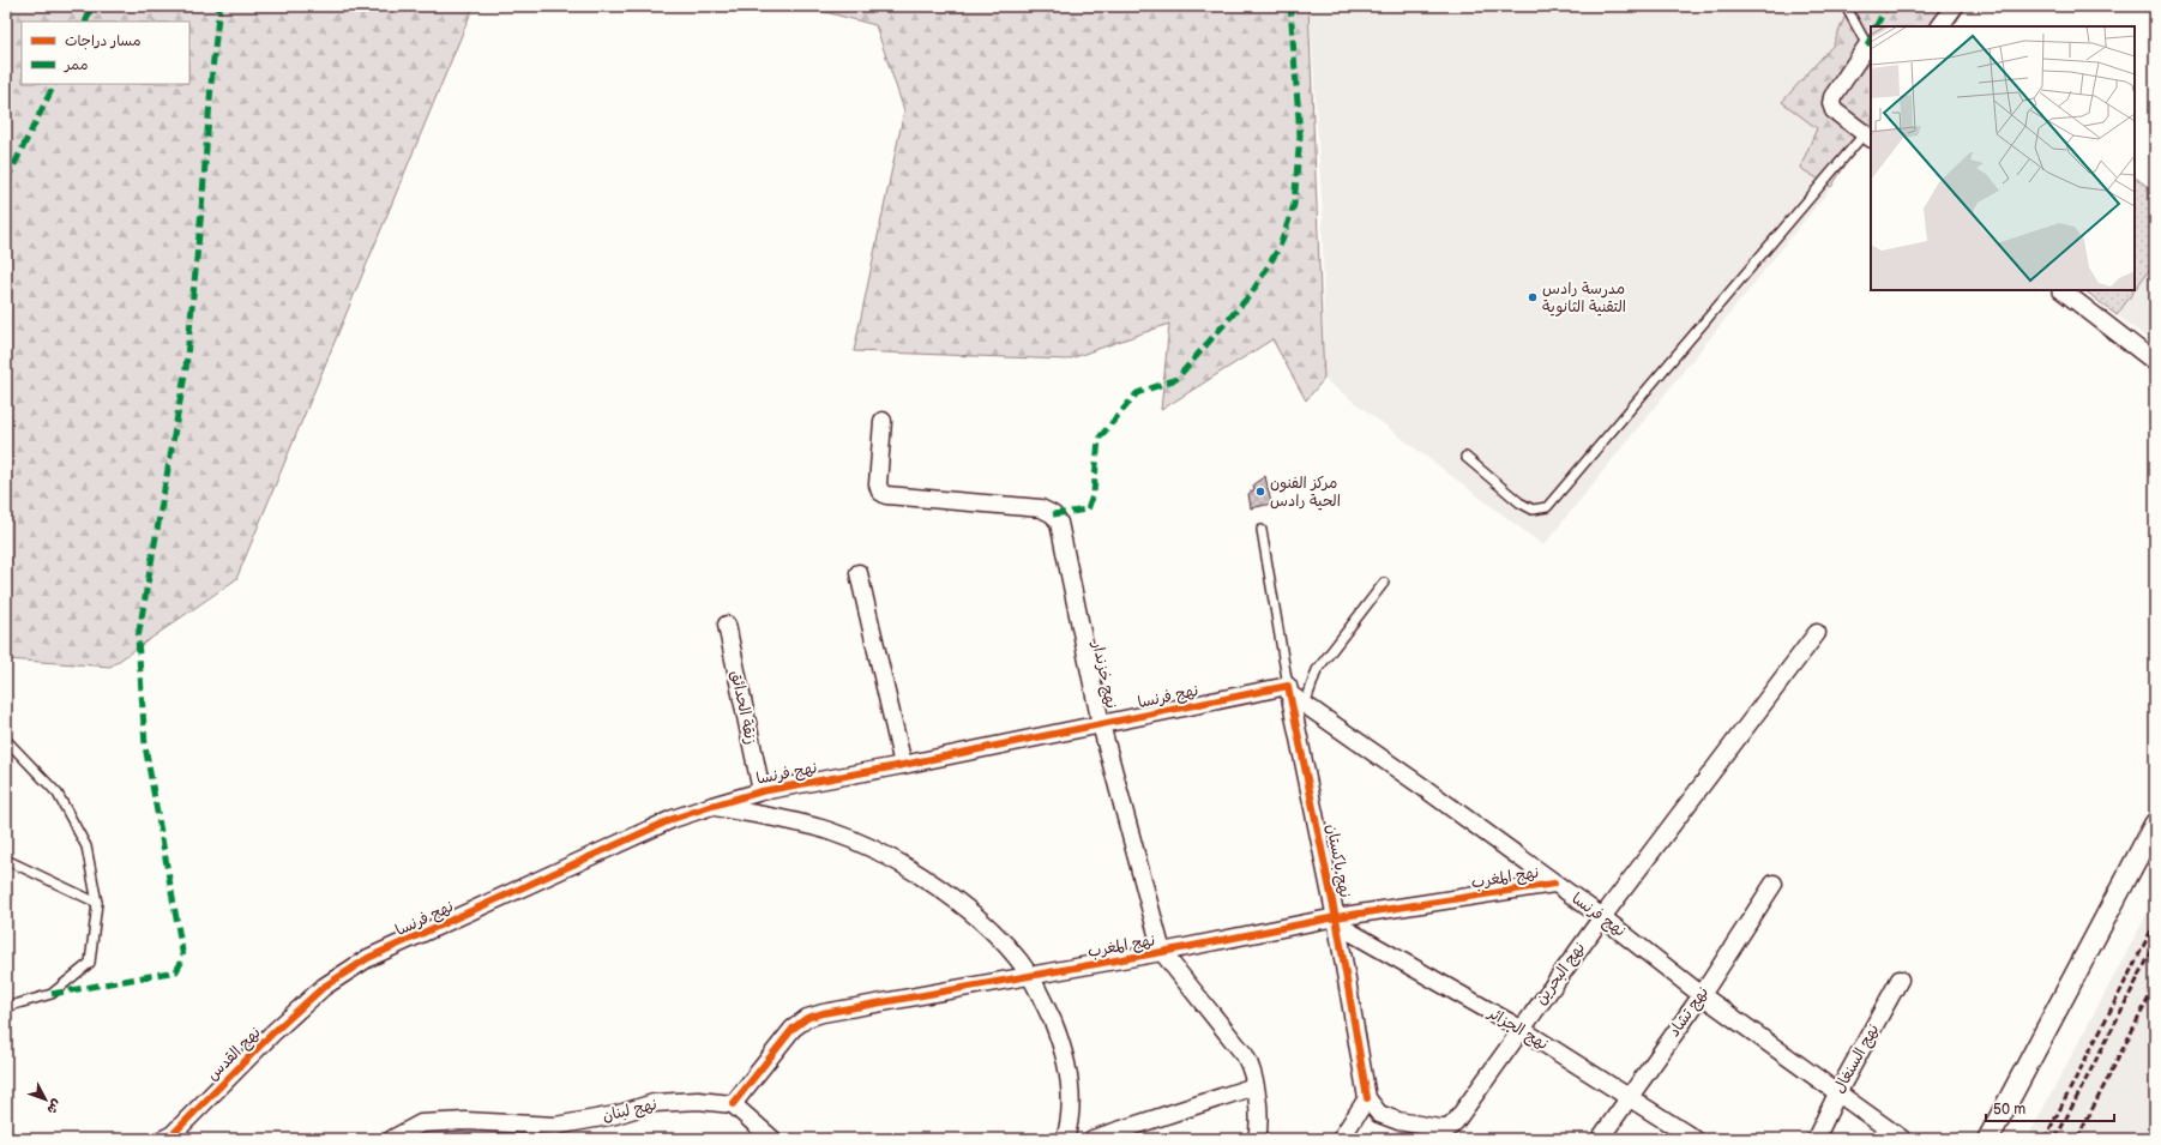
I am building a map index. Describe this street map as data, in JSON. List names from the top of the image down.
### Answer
{
  "streets": {
    "street": [
      "نهج خزندار",
      "نهج فرنسا",
      "زنقة الحدائق",
      "نهج باكستان",
      "نهج المغرب",
      "نهج البحرين",
      "نهج تشاد",
      "نهج الجزائر",
      "نهج القدس",
      "نهج السنغال",
      "نهج لبنان"
    ]
  },
  "crossings": [
    ["نهج خزندار", "نهج فرنسا"],
    ["نهج خزندار", "نهج المغرب"],
    ["نهج فرنسا", "زنقة الحدائق"],
    ["نهج فرنسا", "نهج باكستان"],
    ["نهج فرنسا", "نهج المغرب"],
    ["نهج فرنسا", "نهج البحرين"],
    ["نهج فرنسا", "نهج تشاد"],
    ["نهج فرنسا", "نهج القدس"],
    ["نهج فرنسا", "نهج السنغال"],
    ["نهج باكستان", "نهج المغرب"],
    ["نهج باكستان", "نهج البحرين"],
    ["نهج باكستان", "نهج الجزائر"],
    ["نهج المغرب", "نهج الجزائر"],
    ["نهج المغرب", "نهج لبنان"],
    ["نهج البحرين", "نهج الجزائر"],
    ["نهج تشاد", "نهج الجزائر"]
  ],
  "places": ["مدرسة رادس التقنية الثانوية", "مركز الفنون الحية رادس"],
  "legend": ["مسار دراجات", "ممر"],
  "scale_bar": "50 m",
  "north": "bottom right"
}
